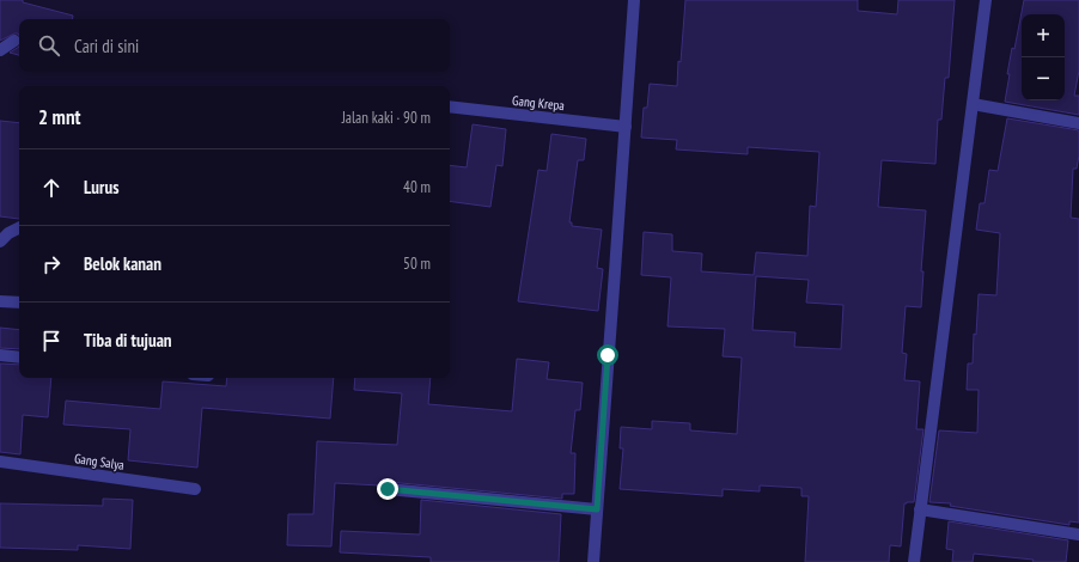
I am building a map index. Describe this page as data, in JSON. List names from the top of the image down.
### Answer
{
  "streets": {
    "street": ["Gang Krepa", "Gang Salya"]
  },
  "page": {
    "map_buttons": ["+", "−"],
    "search": "Cari di sini",
    "heading": ["2 mnt", "Jalan kaki · 90 m"],
    "list": [
      ["Lurus", "40 m"],
      ["Belok kanan", "50 m"],
      "Tiba di tujuan"
    ]
  }
}
